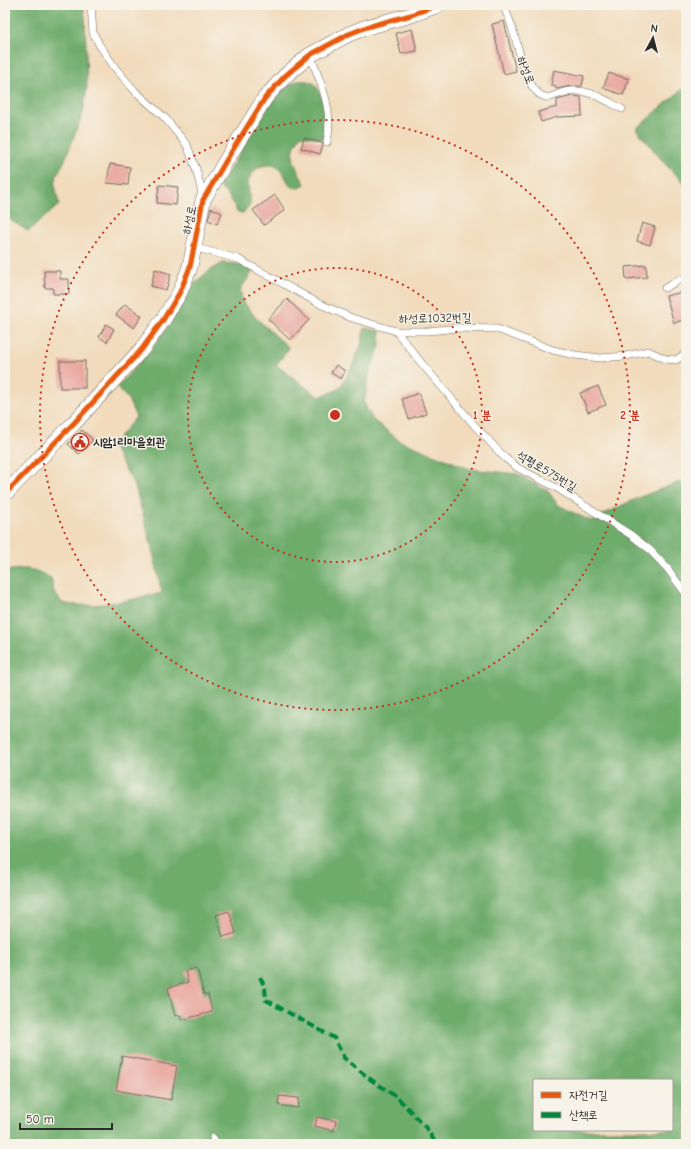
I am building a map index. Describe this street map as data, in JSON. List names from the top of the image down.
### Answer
{
  "streets": {
    "street": ["하성로"],
    "lane": ["하성로1032번길", "석평로575번길"]
  },
  "crossings": [
    ["하성로", "하성로1032번길"],
    ["하성로1032번길", "석평로575번길"]
  ],
  "places": {
    "public building": ["시암1리마을회관"]
  },
  "legend": ["자전거길", "산책로"],
  "scale_bar": "50 m",
  "north": "top",
  "rings": ["1 분", "2 분"]
}
